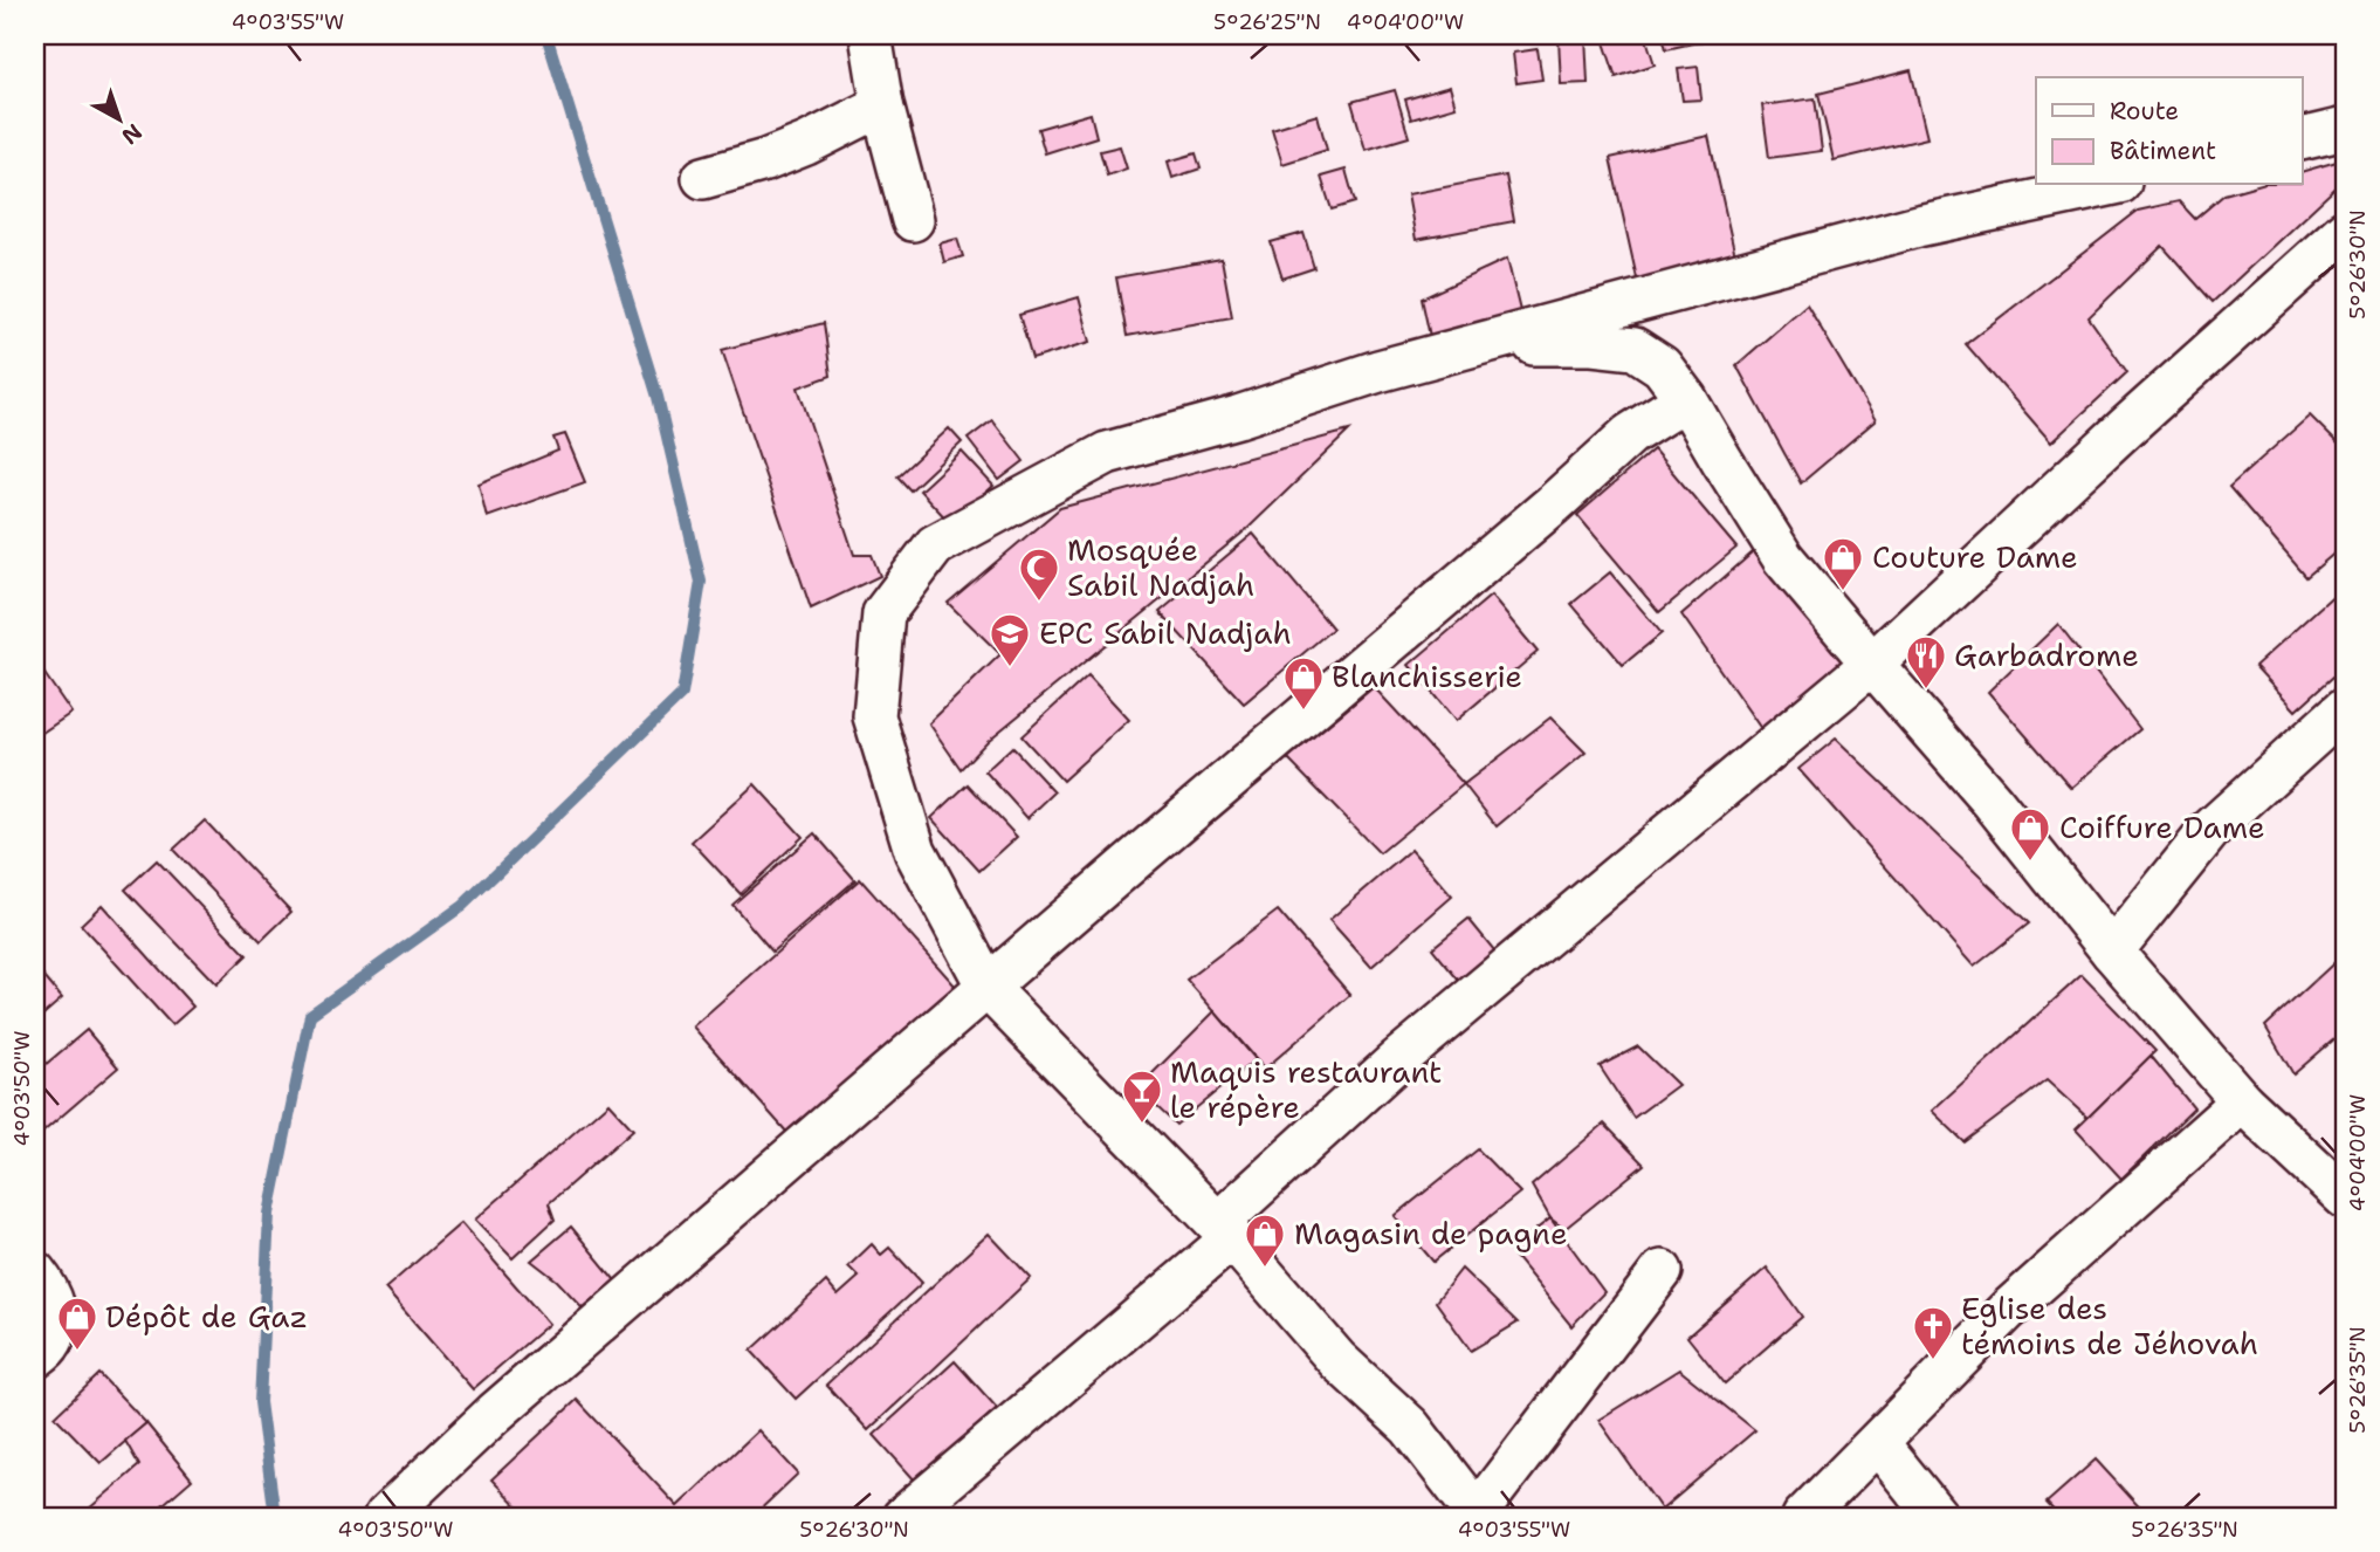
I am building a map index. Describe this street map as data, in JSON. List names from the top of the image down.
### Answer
{
  "places": {
    "shop": [
      "Couture Dame",
      "Blanchisserie",
      "Coiffure Dame",
      "Magasin de pagne",
      "Dépôt de Gaz"
    ],
    "mosque": ["Mosquée Sabil Nadjah"],
    "school or university": ["EPC Sabil Nadjah"],
    "restaurant": ["Garbadrome"],
    "bar": ["Maquis restaurant le répère"],
    "church": ["Eglise des témoins de Jéhovah"]
  },
  "legend": ["Route", "Bâtiment"],
  "north": "bottom right",
  "coordinates": [
    "4°03'55\"W",
    "5°26'25\"N",
    "4°04'00\"W",
    "5°26'30\"N",
    "4°03'50\"W",
    "5°26'35\"N"
  ]
}
